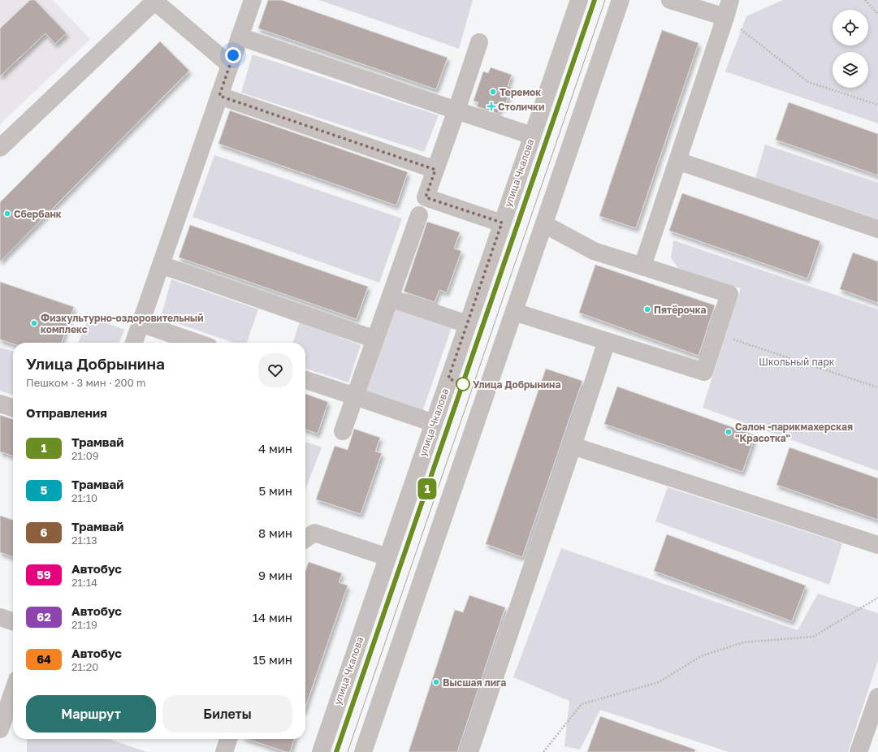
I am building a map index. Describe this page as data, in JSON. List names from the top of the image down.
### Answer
{
  "streets": {
    "street": ["улица Чкалова"]
  },
  "parks": ["Школьный парк"],
  "places": {
    "other": [
      "Теремок",
      "Сбербанк",
      "Пятёрочка",
      "Физкультурно-оздоровительный комплекс",
      "Улица Добрынина",
      "Салон -парикмахерская \"Красотка\"",
      "Высшая лига"
    ],
    "health": ["Столички"]
  },
  "lines": ["tram line 1"],
  "page": {
    "on_map": "1",
    "heading": [
      ["Улица Добрынина", "Пешком · 3 мин · 200 m"],
      "Отправления"
    ],
    "list": [
      {
        "mark": "1",
        "name": "Трамвай",
        "note": "21:09",
        "value": "4 мин"
      },
      {
        "mark": "5",
        "name": "Трамвай",
        "note": "21:10",
        "value": "5 мин"
      },
      {
        "mark": "6",
        "name": "Трамвай",
        "note": "21:13",
        "value": "8 мин"
      },
      {
        "mark": "59",
        "name": "Автобус",
        "note": "21:14",
        "value": "9 мин"
      },
      {
        "mark": "62",
        "name": "Автобус",
        "note": "21:19",
        "value": "14 мин"
      },
      {
        "mark": "64",
        "name": "Автобус",
        "note": "21:20",
        "value": "15 мин"
      }
    ],
    "buttons": ["Маршрут", "Билеты"]
  }
}
